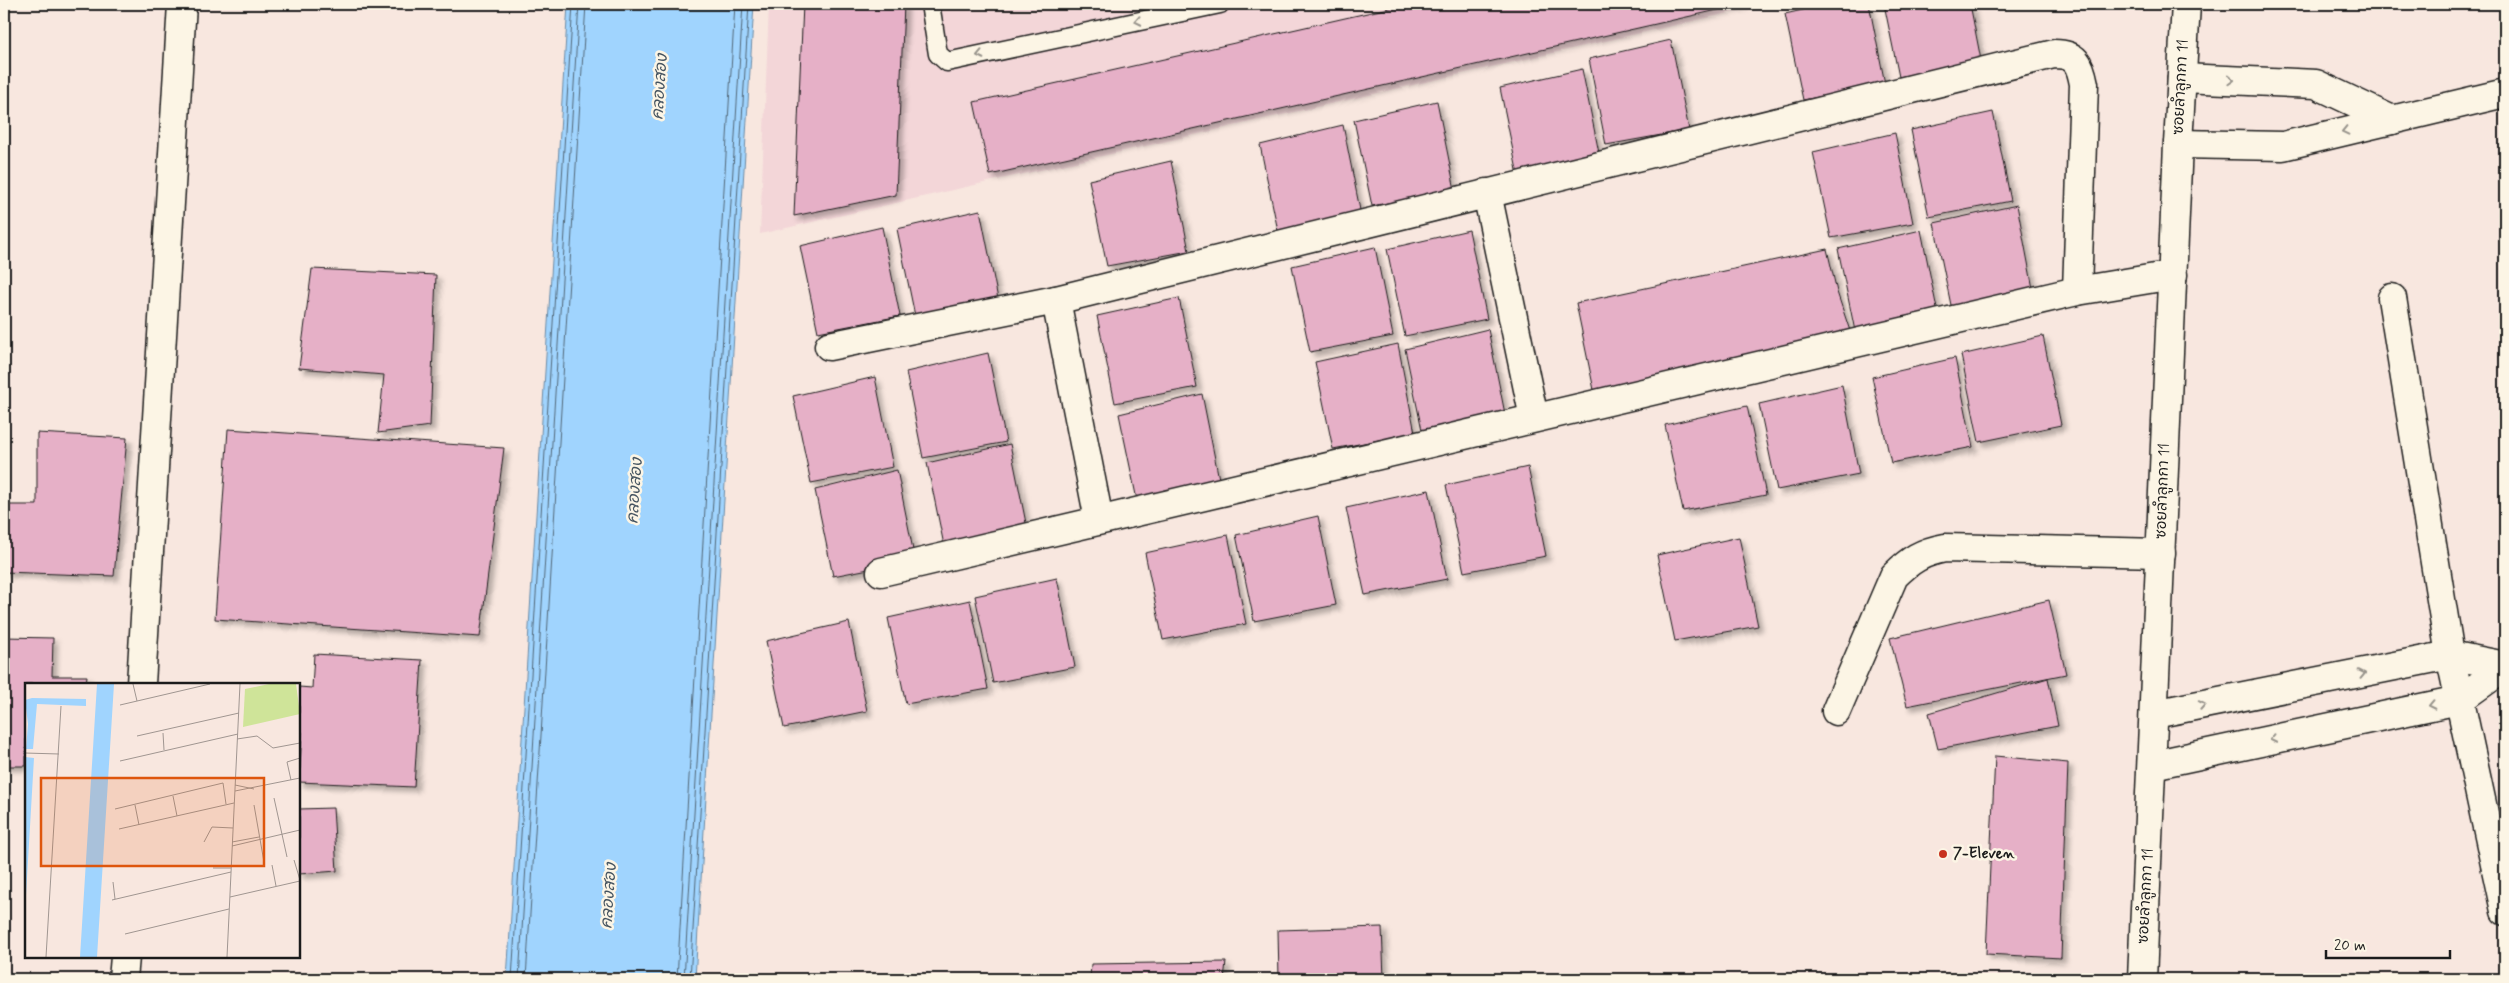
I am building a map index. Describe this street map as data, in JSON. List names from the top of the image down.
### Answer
{
  "streets": {
    "street": ["ซอยลำลูกกา 11"]
  },
  "water": ["คลองสอง"],
  "places": ["7-Eleven"],
  "scale_bar": "20 m"
}
